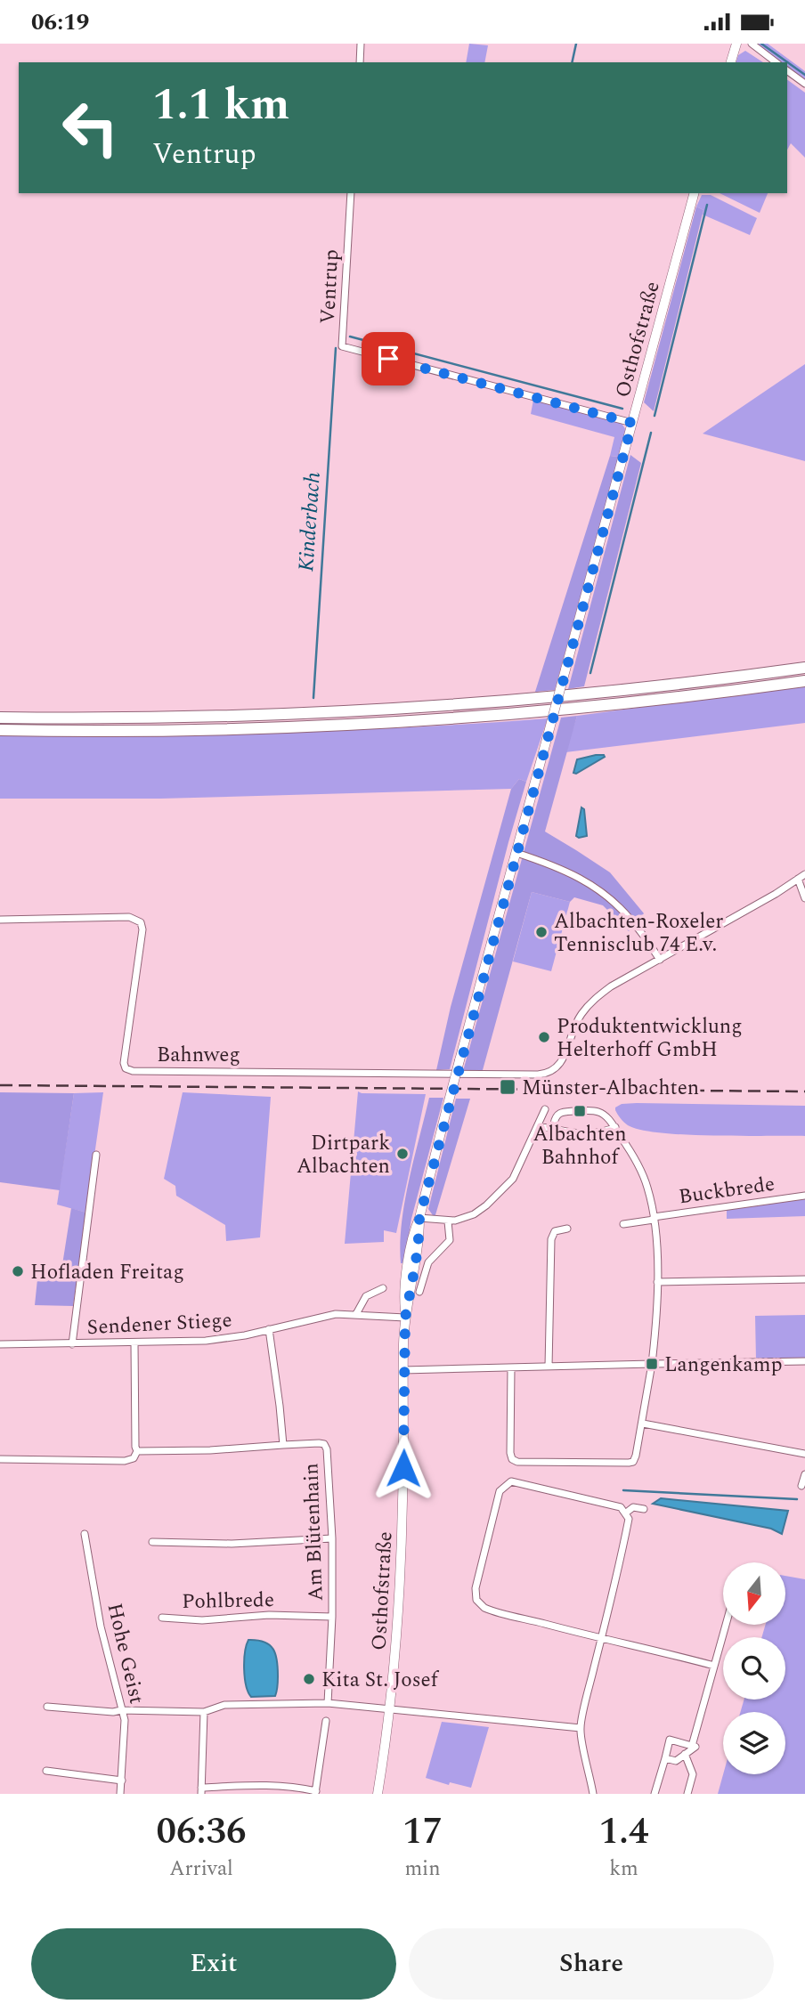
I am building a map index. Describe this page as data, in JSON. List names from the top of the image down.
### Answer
{
  "streets": {
    "street": [
      "Ventrup",
      "Osthofstraße",
      "Bahnweg",
      "Buckbrede",
      "Sendener Stiege",
      "Am Blütenhain",
      "Pohlbrede",
      "Hohe Geist"
    ]
  },
  "crossings": [
    ["Ventrup", "Osthofstraße"],
    ["Osthofstraße", "Sendener Stiege"],
    ["Sendener Stiege", "Am Blütenhain"],
    ["Am Blütenhain", "Pohlbrede"]
  ],
  "water": ["Kinderbach"],
  "places": {
    "other": [
      "Albachten-Roxeler Tennisclub 74 E.v.",
      "Produktentwicklung Helterhoff GmbH",
      "Dirtpark Albachten",
      "Hofladen Freitag",
      "Kita St. Josef"
    ],
    "transit": ["Münster-Albachten", "Albachten Bahnhof", "Langenkamp"]
  },
  "north": "bottom",
  "page": {
    "status": "06:19",
    "turn": ["1.1 km", "Ventrup"],
    "eta": [
      "06:36",
      "Arrival",
      "17",
      "min",
      "1.4",
      "km"
    ],
    "buttons": ["Exit", "Share"]
  }
}
